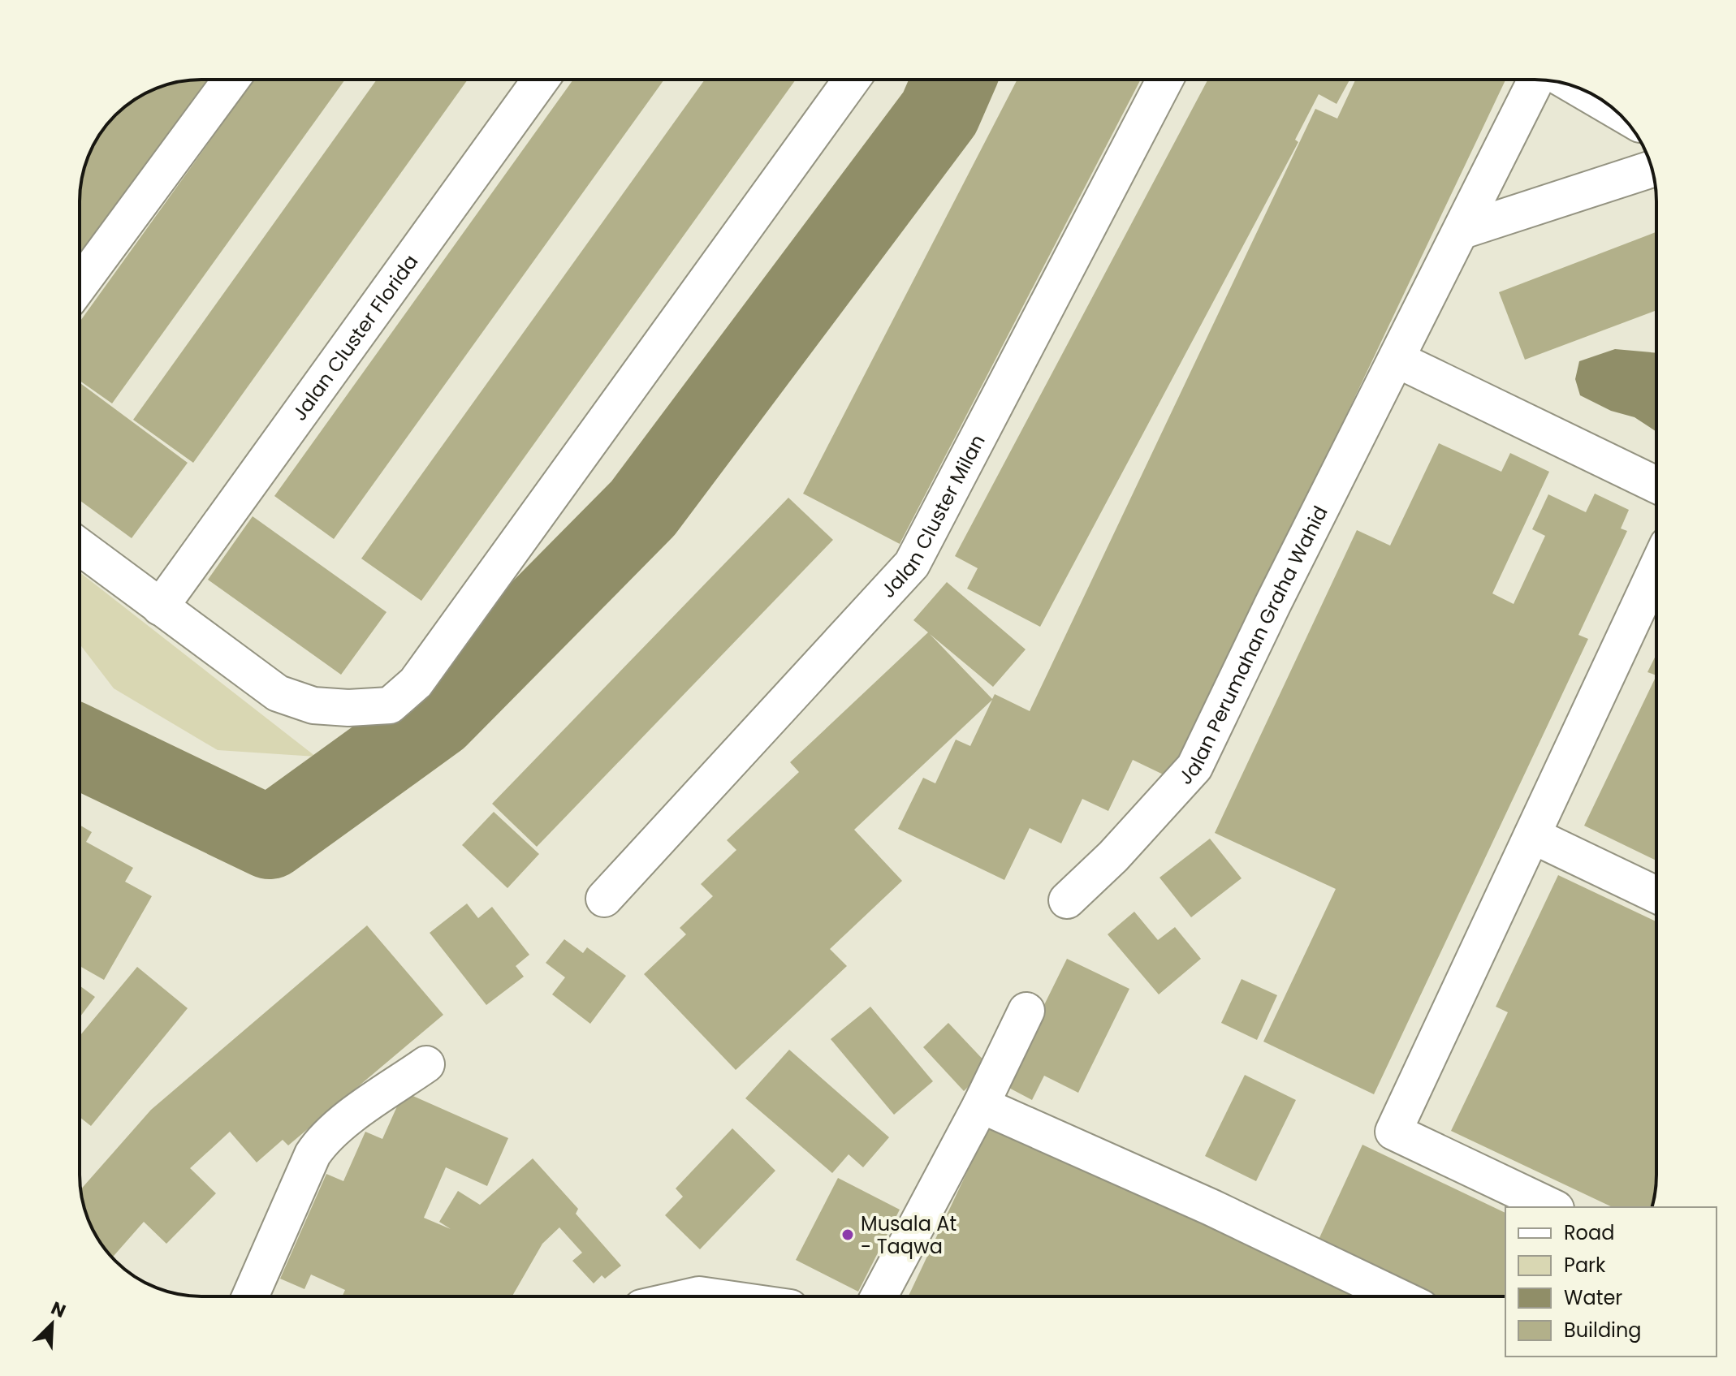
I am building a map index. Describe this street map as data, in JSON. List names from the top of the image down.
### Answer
{
  "streets": {
    "street": ["Jalan Cluster Florida", "Jalan Cluster Milan", "Jalan Perumahan Graha Wahid"]
  },
  "places": ["Musala At - Taqwa"],
  "legend": [
    "Road",
    "Park",
    "Water",
    "Building"
  ],
  "north": "top right"
}
